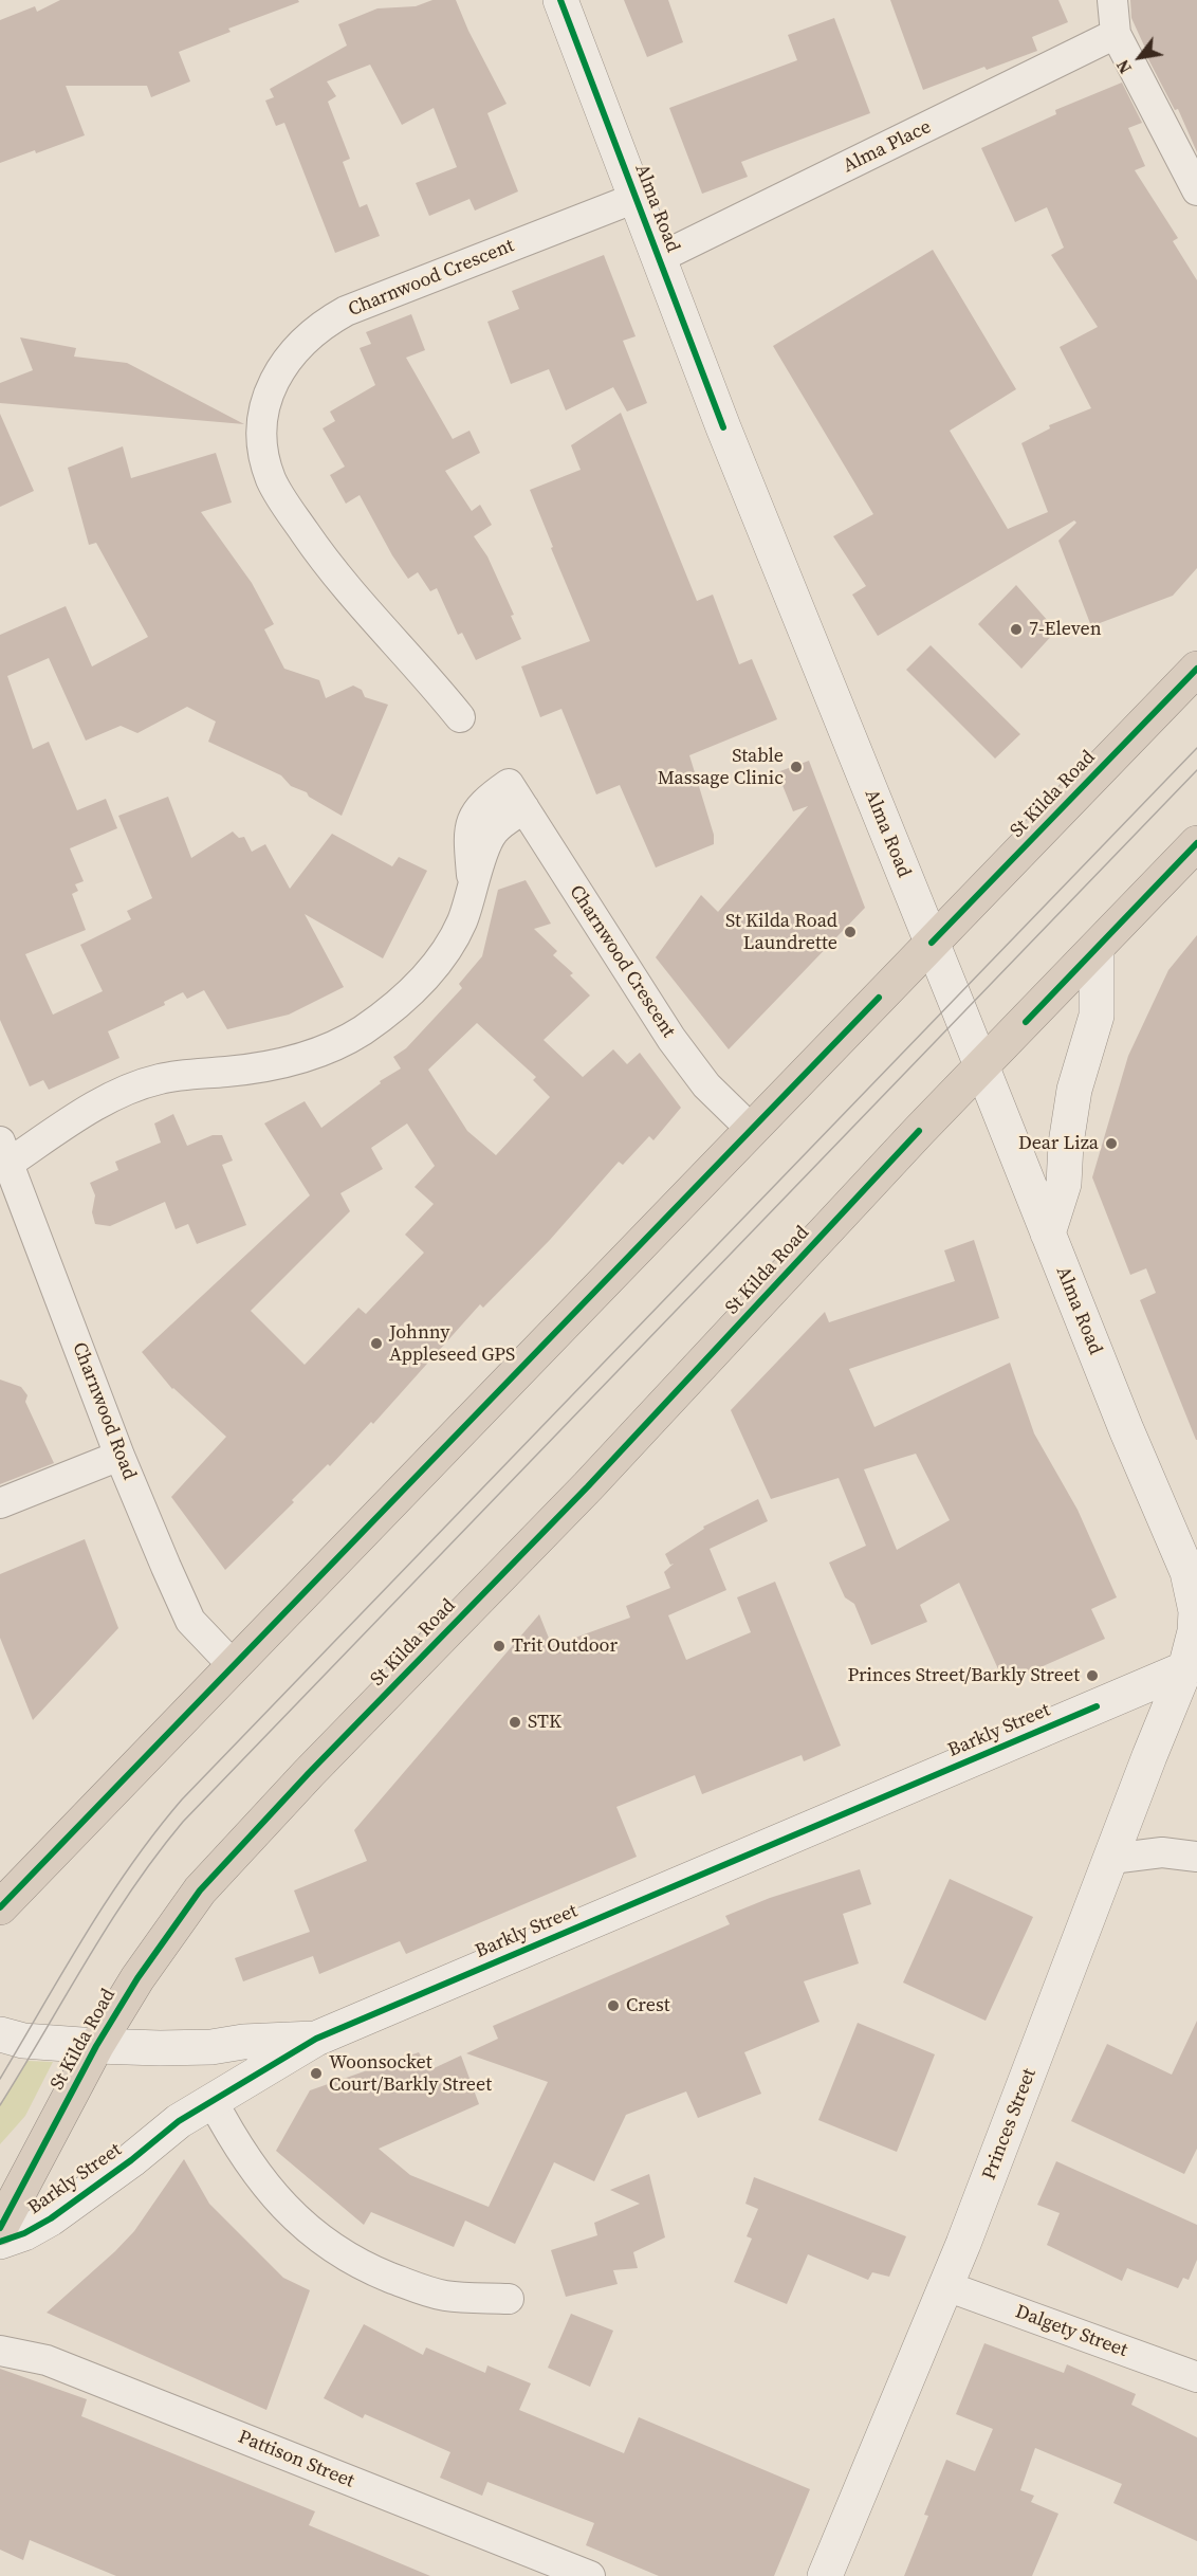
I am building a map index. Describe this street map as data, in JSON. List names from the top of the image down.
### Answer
{
  "streets": {
    "highway": ["St Kilda Road"],
    "street": [
      "Alma Place",
      "Alma Road",
      "Charnwood Crescent",
      "Charnwood Road",
      "Barkly Street",
      "Princes Street",
      "Dalgety Street",
      "Pattison Street"
    ]
  },
  "crossings": [
    ["Alma Place", "Alma Road"],
    ["Alma Road", "Charnwood Crescent"],
    ["Alma Road", "St Kilda Road"],
    ["Alma Road", "Barkly Street"],
    ["Alma Road", "Princes Street"],
    ["Charnwood Crescent", "St Kilda Road"],
    ["Charnwood Crescent", "Charnwood Road"],
    ["St Kilda Road", "Charnwood Road"],
    ["St Kilda Road", "Barkly Street"],
    ["Barkly Street", "Princes Street"],
    ["Princes Street", "Dalgety Street"]
  ],
  "places": [
    "7-Eleven",
    "Stable Massage Clinic",
    "St Kilda Road Laundrette",
    "Dear Liza",
    "Johnny Appleseed GPS",
    "Trit Outdoor",
    "Princes Street/Barkly Street",
    "STK",
    "Crest",
    "Woonsocket Court/Barkly Street"
  ],
  "north": "bottom left"
}
